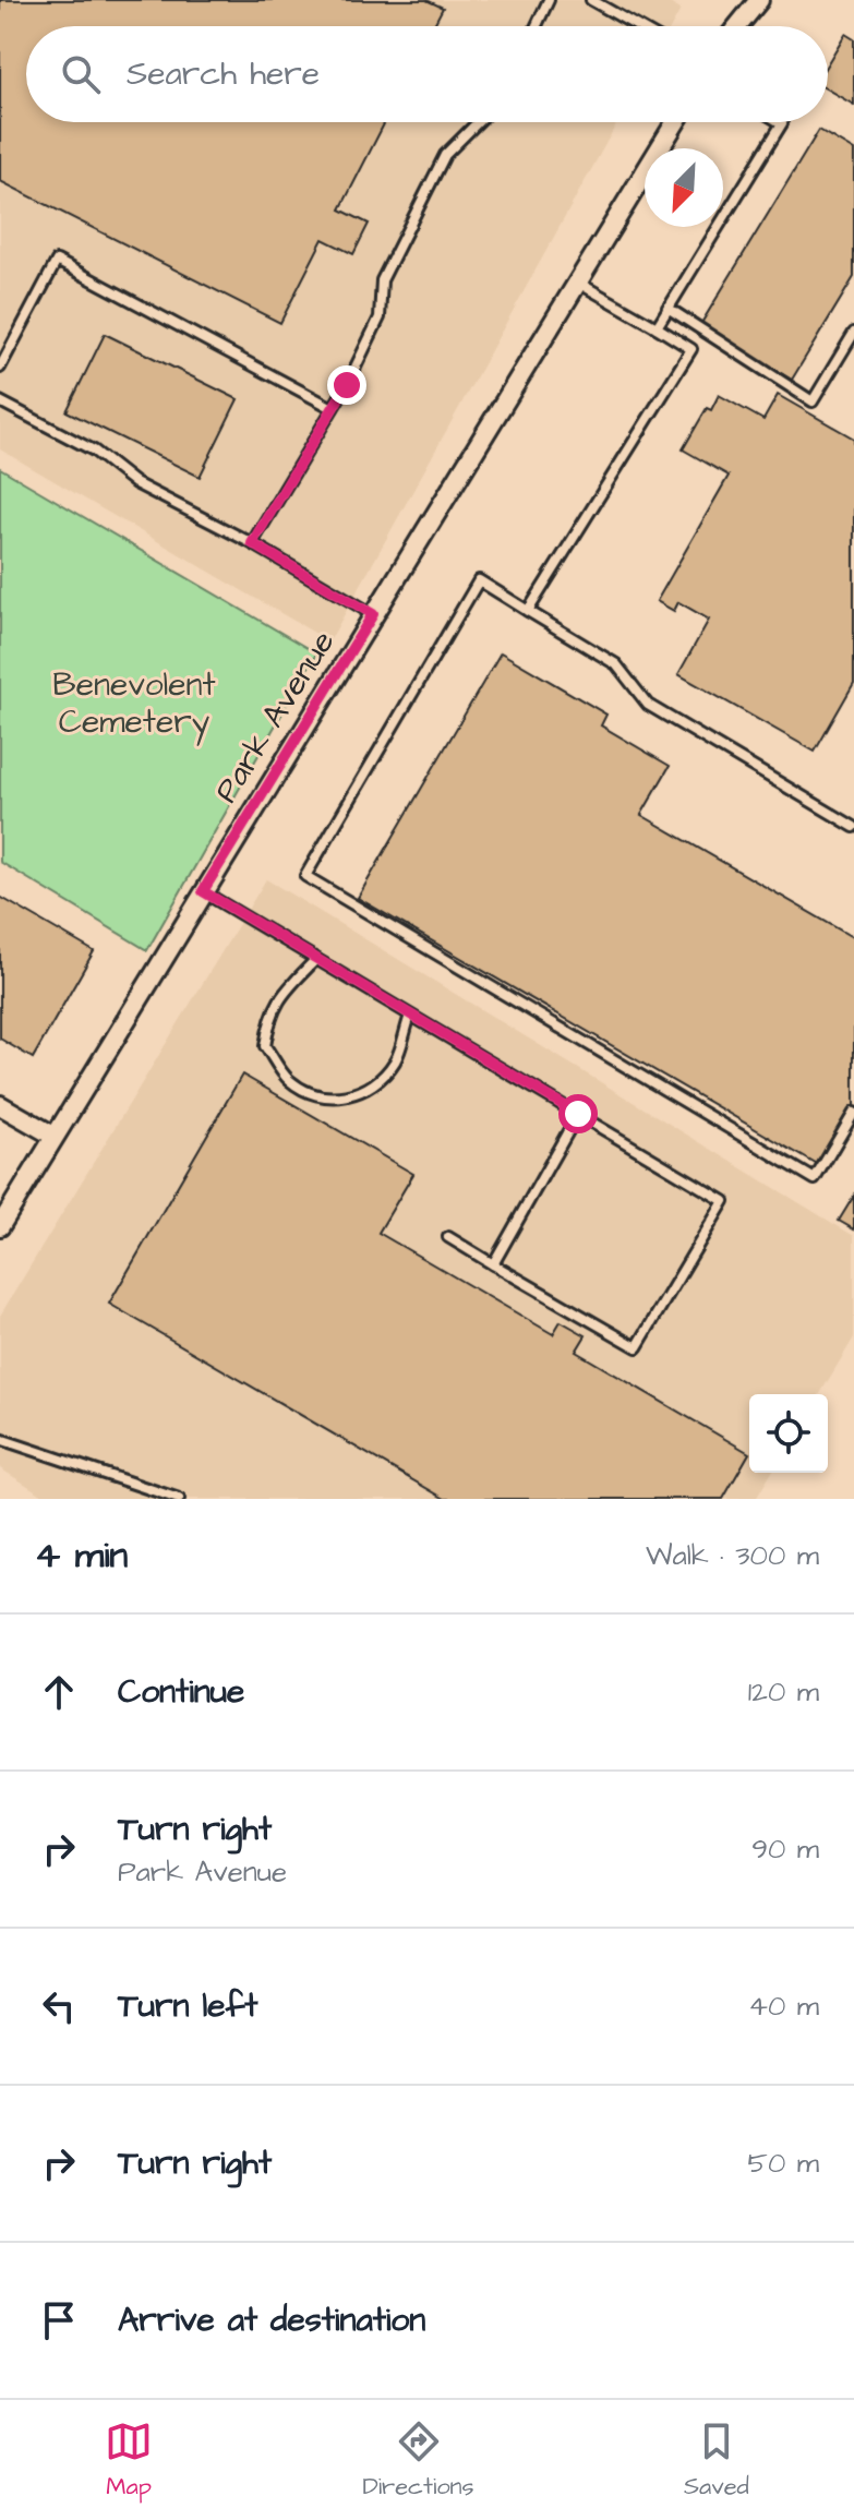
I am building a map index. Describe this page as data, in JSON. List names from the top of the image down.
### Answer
{
  "streets": {
    "street": ["Park Avenue"]
  },
  "parks": ["Benevolent Cemetery"],
  "north": "bottom left",
  "page": {
    "search": "Search here",
    "heading": ["4 min", "Walk · 300 m"],
    "list": [
      ["Continue", "120 m"],
      ["Turn right", "Park Avenue", "90 m"],
      ["Turn left", "40 m"],
      ["Turn right", "50 m"],
      "Arrive at destination"
    ],
    "nav": ["Map", "Directions", "Saved"]
  }
}
